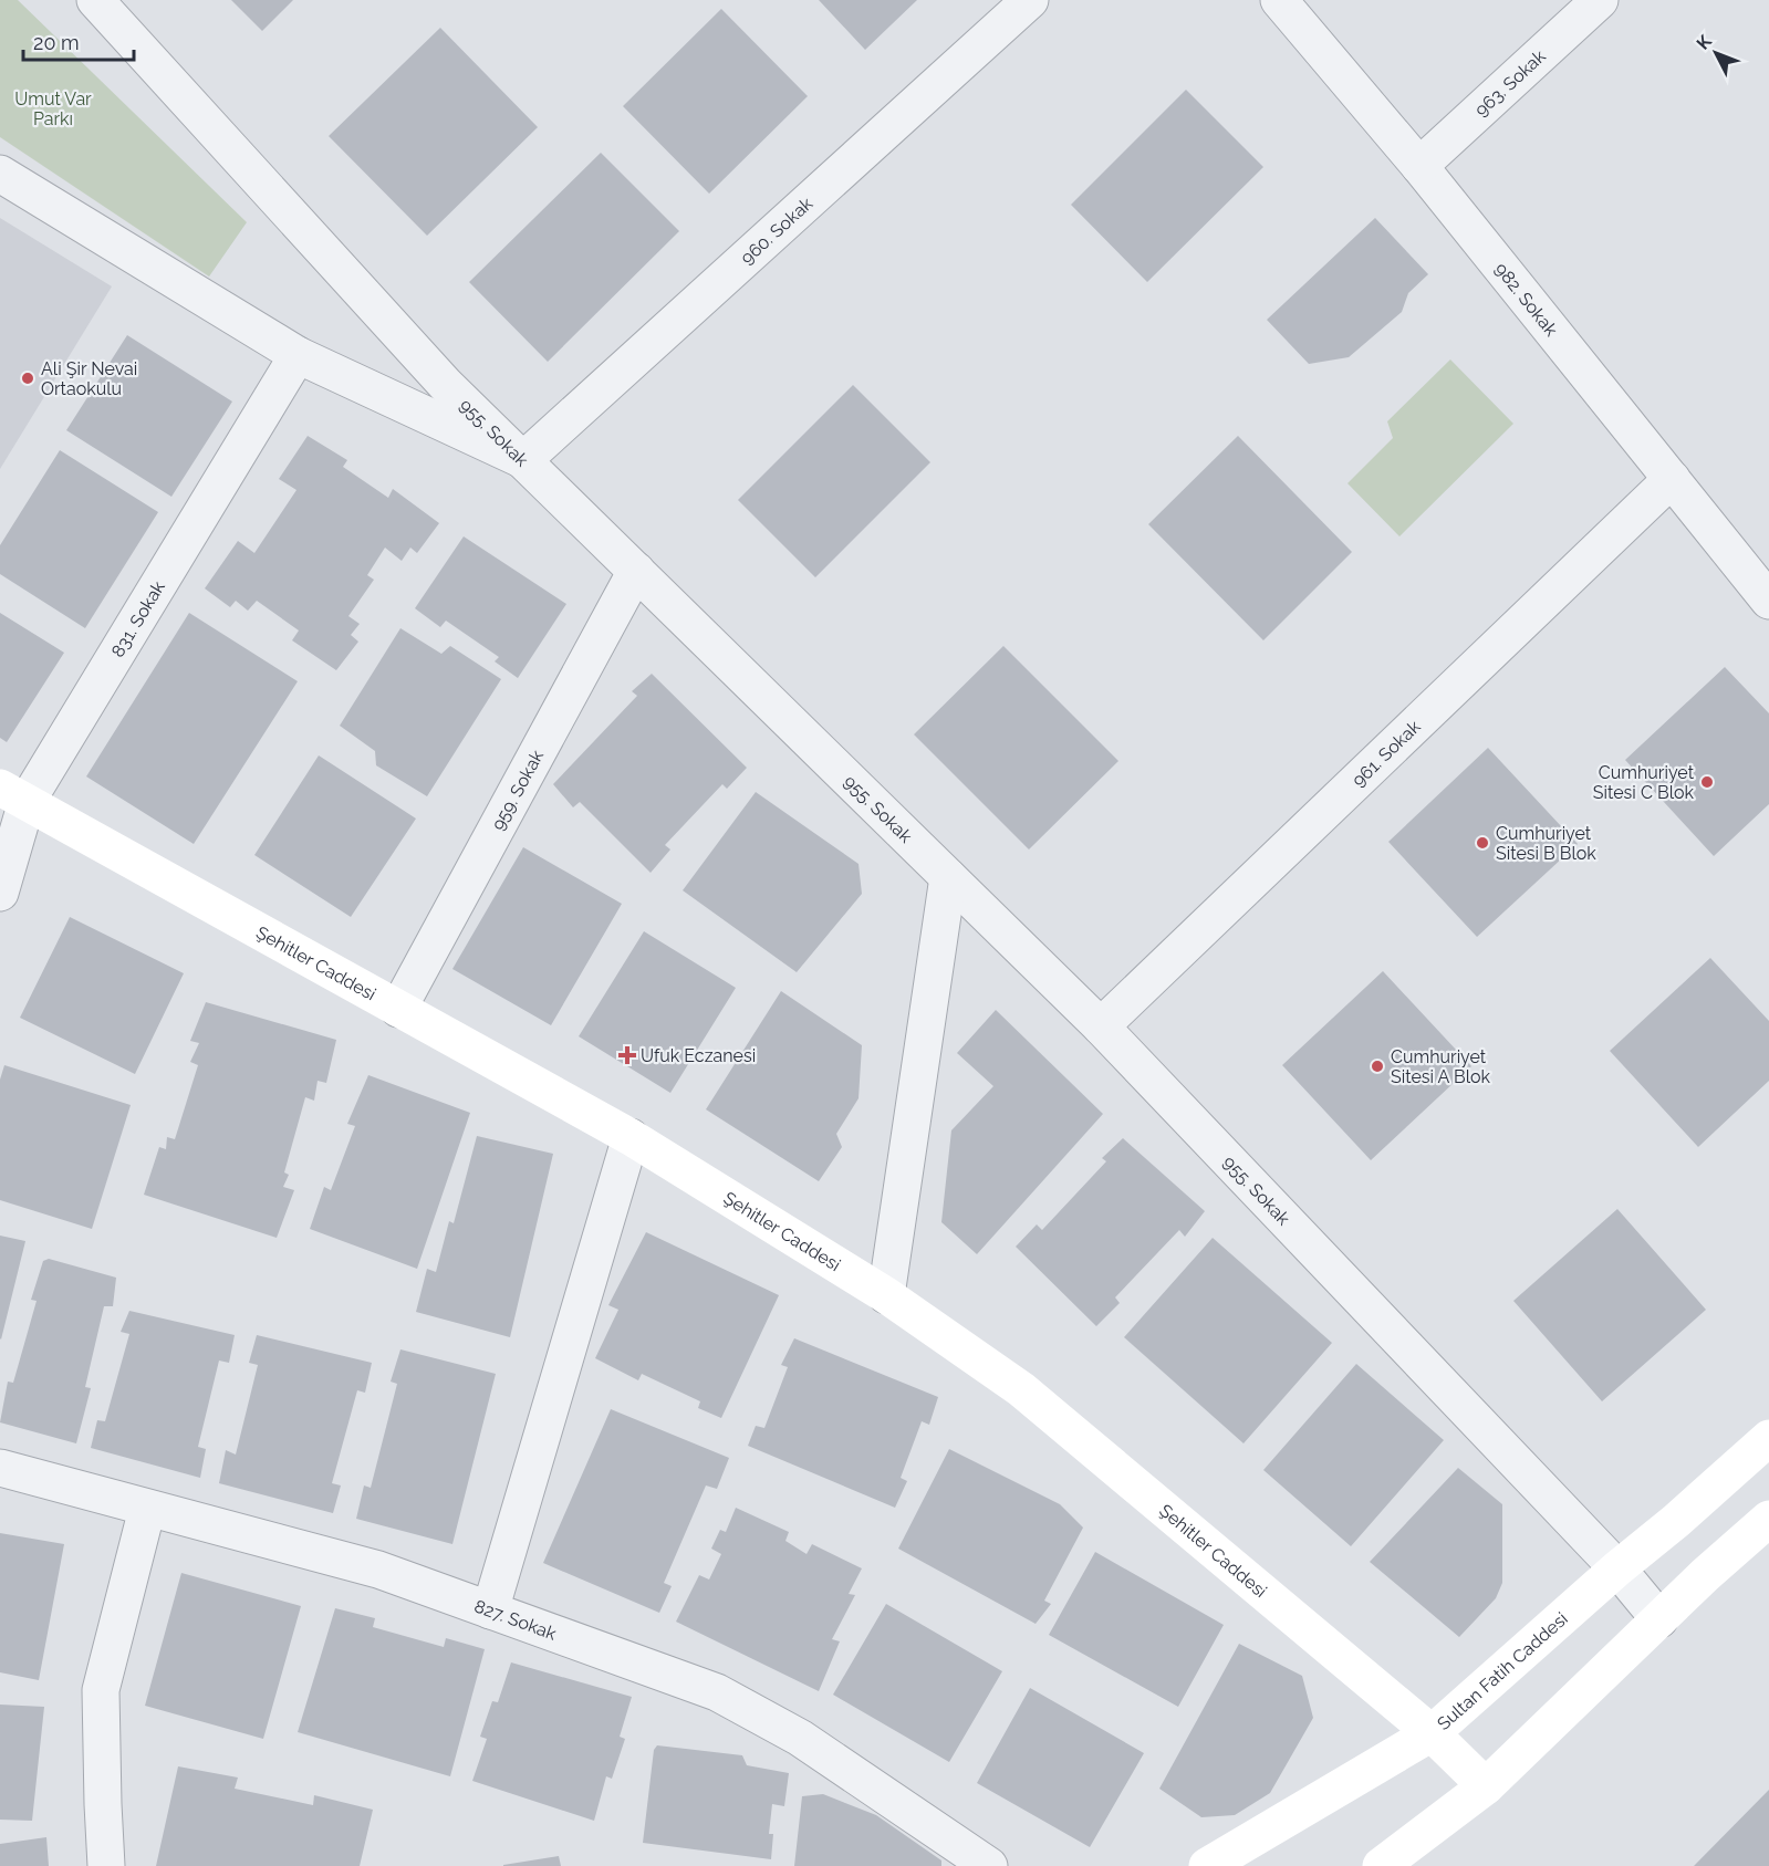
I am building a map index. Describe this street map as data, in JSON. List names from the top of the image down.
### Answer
{
  "streets": {
    "street": [
      "963. Sokak",
      "960. Sokak",
      "982. Sokak",
      "955. Sokak",
      "831. Sokak",
      "961. Sokak",
      "959. Sokak",
      "Şehitler Caddesi",
      "827. Sokak",
      "Sultan Fatih Caddesi"
    ]
  },
  "crossings": [
    ["963. Sokak", "982. Sokak"],
    ["960. Sokak", "955. Sokak"],
    ["982. Sokak", "961. Sokak"],
    ["955. Sokak", "961. Sokak"],
    ["955. Sokak", "959. Sokak"],
    ["955. Sokak", "Sultan Fatih Caddesi"],
    ["831. Sokak", "Şehitler Caddesi"],
    ["959. Sokak", "Şehitler Caddesi"],
    ["Şehitler Caddesi", "Sultan Fatih Caddesi"]
  ],
  "parks": ["Umut Var Parkı"],
  "places": {
    "other": [
      "Ali Şir Nevai Ortaokulu",
      "Cumhuriyet Sitesi C Blok",
      "Cumhuriyet Sitesi B Blok",
      "Cumhuriyet Sitesi A Blok"
    ],
    "health": ["Ufuk Eczanesi"]
  },
  "scale_bar": "20 m",
  "north": "top left"
}
